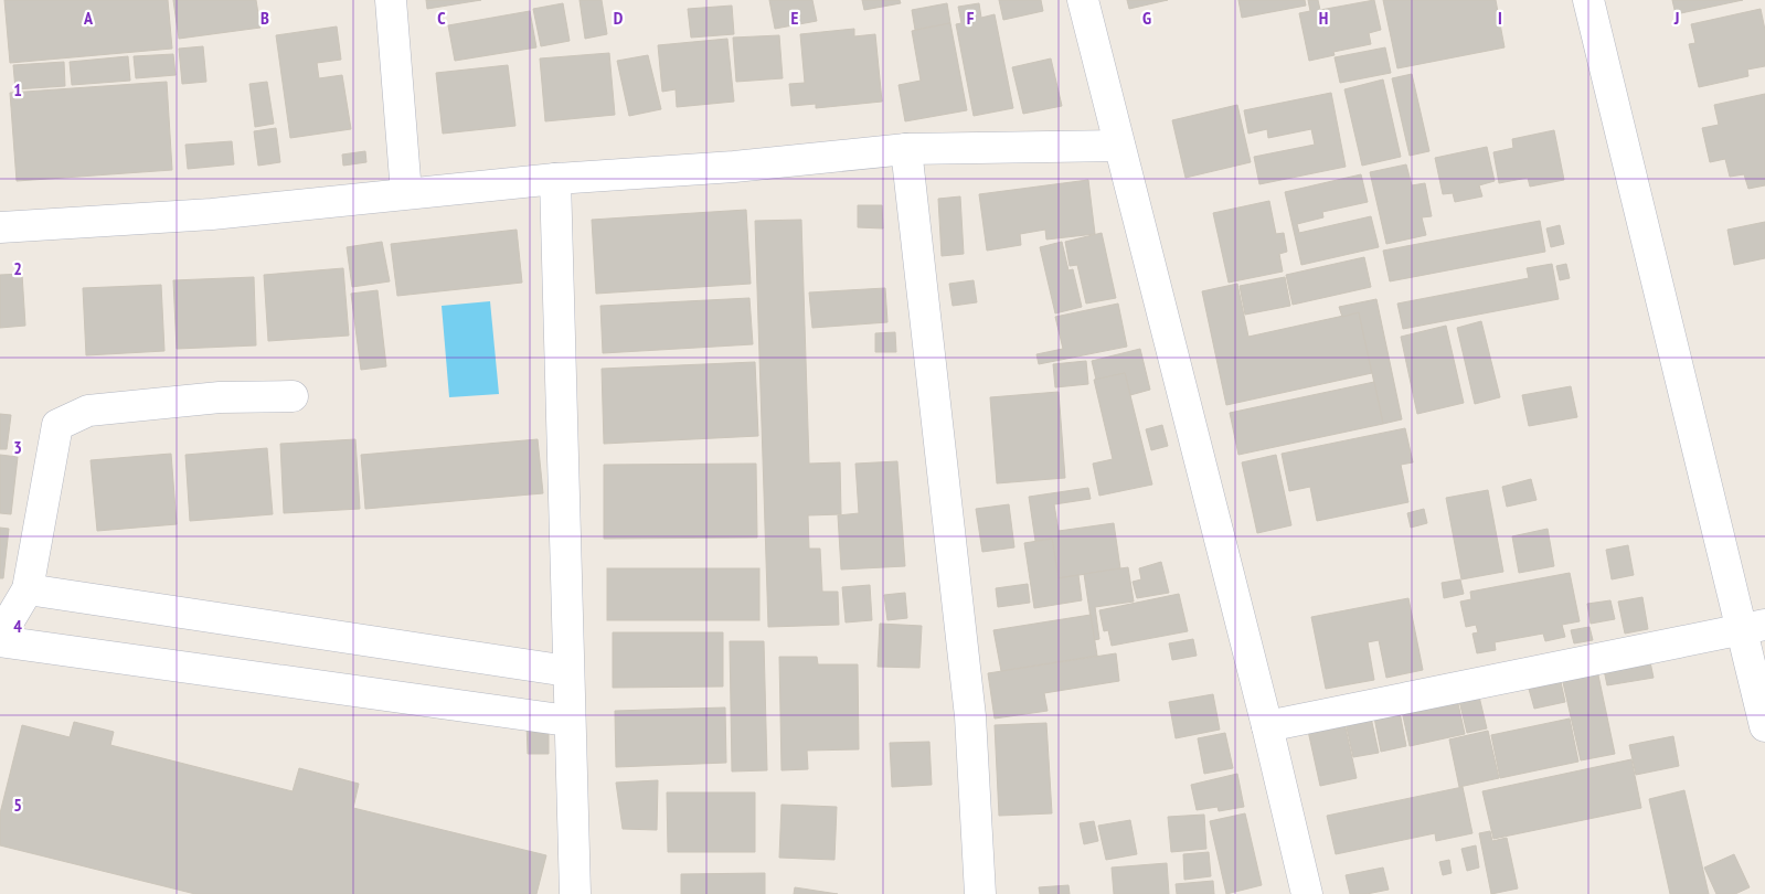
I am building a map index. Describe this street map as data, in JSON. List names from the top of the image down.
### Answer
{
  "grid": {
    "columns": [
      "A",
      "B",
      "C",
      "D",
      "E",
      "F",
      "G",
      "H",
      "I",
      "J"
    ],
    "rows": [
      "1",
      "2",
      "3",
      "4",
      "5"
    ]
  }
}
